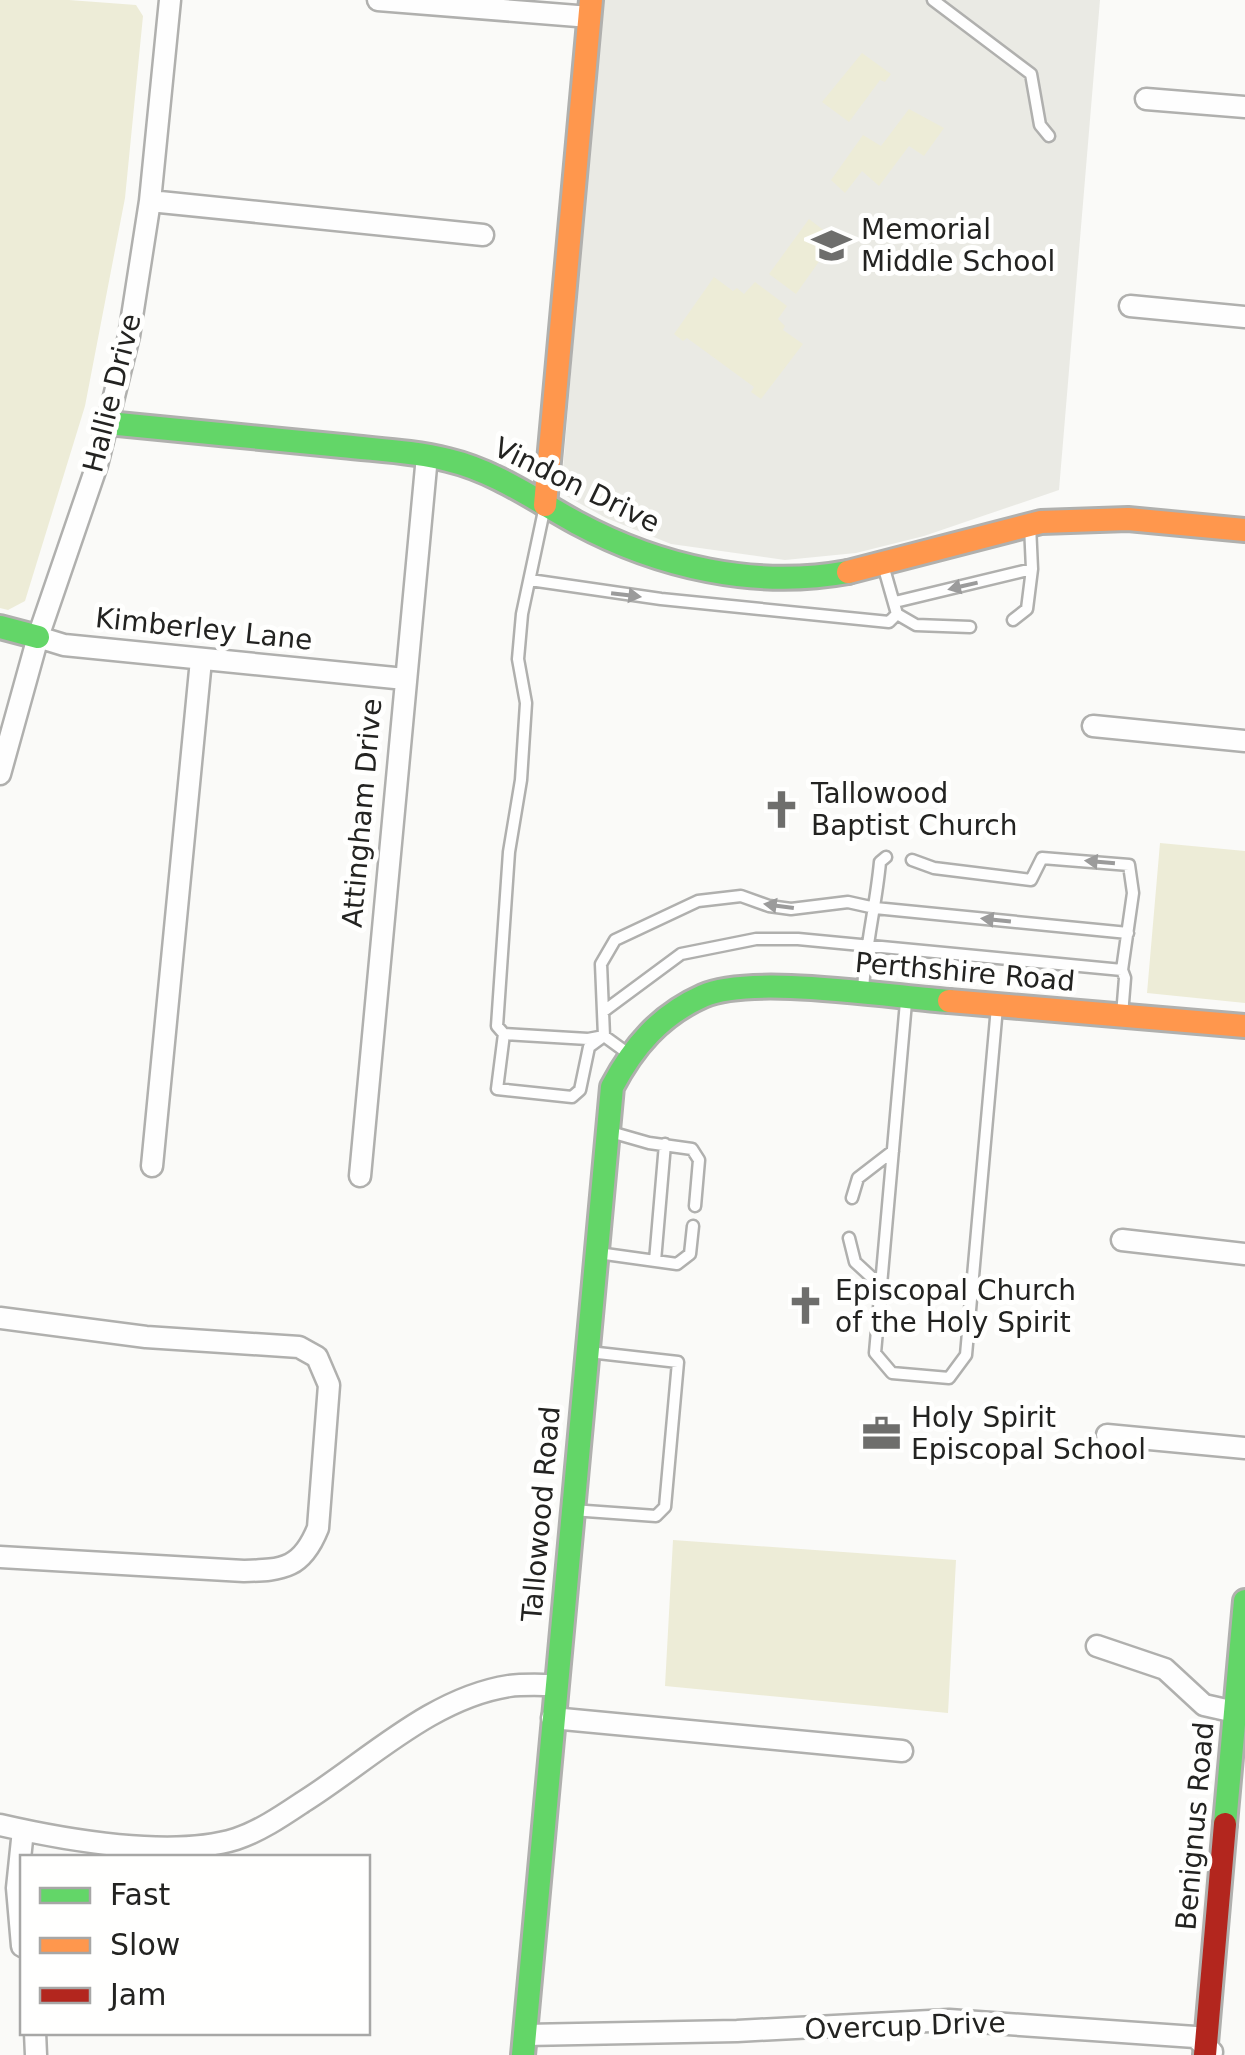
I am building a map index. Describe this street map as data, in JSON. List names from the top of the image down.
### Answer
{
  "streets": {
    "street": [
      "Hallie Drive",
      "Vindon Drive",
      "Kimberley Lane",
      "Attingham Drive",
      "Perthshire Road",
      "Tallowood Road",
      "Benignus Road",
      "Overcup Drive"
    ]
  },
  "crossings": [
    ["Hallie Drive", "Vindon Drive"],
    ["Hallie Drive", "Kimberley Lane"],
    ["Vindon Drive", "Attingham Drive"],
    ["Kimberley Lane", "Attingham Drive"],
    ["Perthshire Road", "Tallowood Road"],
    ["Tallowood Road", "Overcup Drive"],
    ["Benignus Road", "Overcup Drive"]
  ],
  "places": {
    "school or university": ["Memorial Middle School"],
    "church": ["Tallowood Baptist Church", "Episcopal Church of the Holy Spirit"],
    "office": ["Holy Spirit Episcopal School"]
  },
  "legend": ["Fast", "Slow", "Jam"]
}
